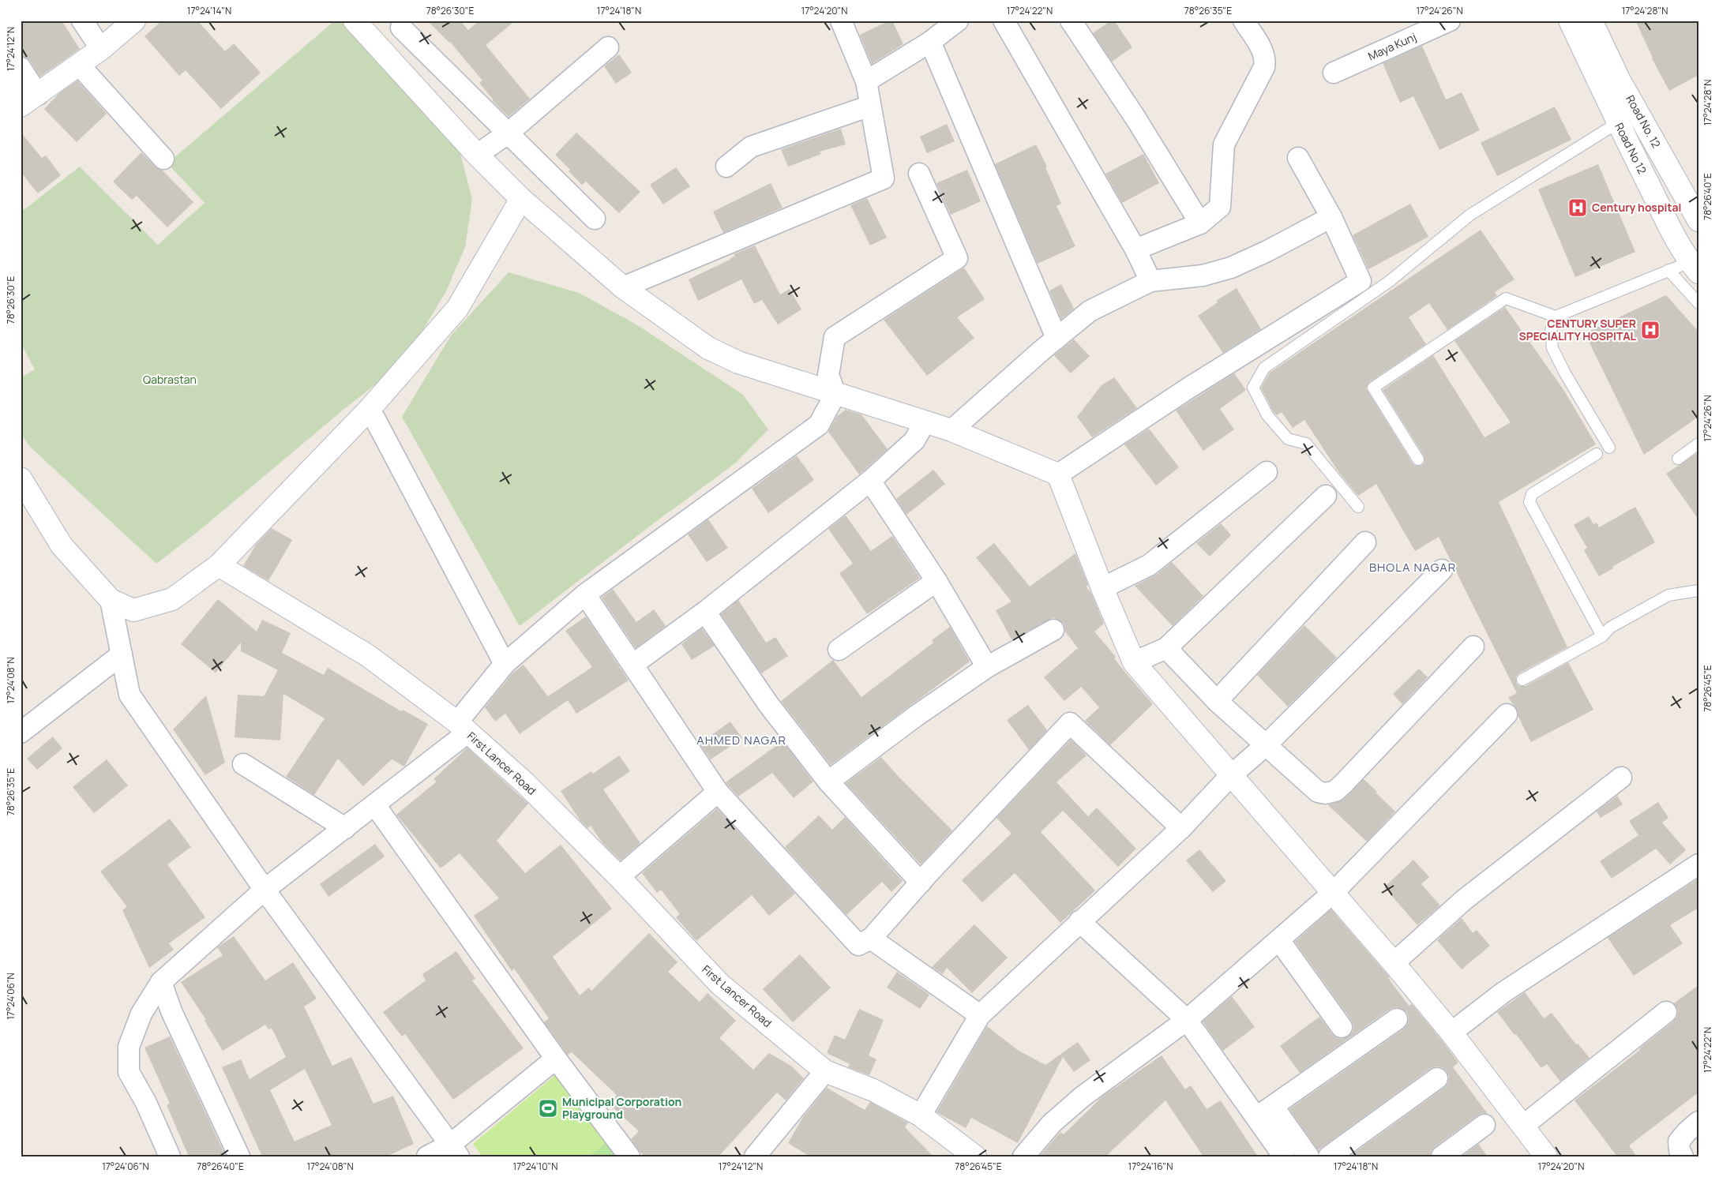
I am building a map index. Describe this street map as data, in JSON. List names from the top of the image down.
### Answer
{
  "streets": {
    "street": [
      "Maya Kunj",
      "Road No. 12",
      "Road No 12",
      "First Lancer Road"
    ]
  },
  "crossings": [
    ["Road No. 12", "Road No 12"]
  ],
  "districts": ["BHOLA NAGAR", "AHMED NAGAR"],
  "parks": ["Qabrastan"],
  "places": {
    "hospital": ["Century hospital", "CENTURY SUPER SPECIALITY HOSPITAL"],
    "sports": ["Municipal Corporation Playground"]
  },
  "coordinates": [
    "17°24'14\"N",
    "78°26'30\"E",
    "17°24'18\"N",
    "17°24'20\"N",
    "17°24'22\"N",
    "78°26'35\"E",
    "17°24'26\"N",
    "17°24'28\"N",
    "17°24'12\"N",
    "78°26'40\"E",
    "17°24'08\"N",
    "78°26'45\"E",
    "17°24'06\"N",
    "17°24'10\"N",
    "17°24'16\"N"
  ]
}
